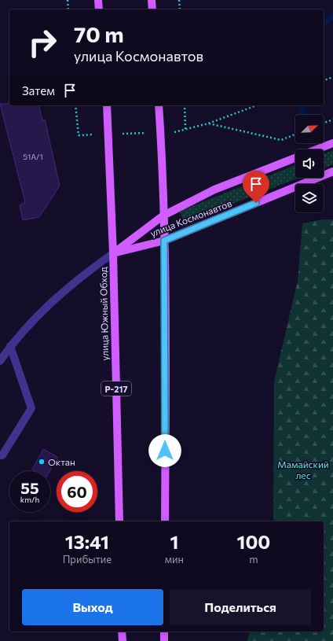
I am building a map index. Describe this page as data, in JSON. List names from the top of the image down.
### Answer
{
  "streets": {
    "main road": ["улица Космонавтов", "улица Южный Обход", "Р-217"]
  },
  "crossings": [
    ["улица Космонавтов", "улица Южный Обход"]
  ],
  "parks": ["Мамайский лес"],
  "places": ["Октан"],
  "house_numbers": ["51А/1"],
  "north": "top right",
  "page": {
    "turn": ["70 m", "улица Космонавтов"],
    "then": "Затем",
    "speed": "55 km/h",
    "limit": "60",
    "eta": [
      "13:41",
      "Прибытие",
      "1",
      "мин",
      "100",
      "m"
    ],
    "buttons": ["Выход", "Поделиться"]
  }
}
